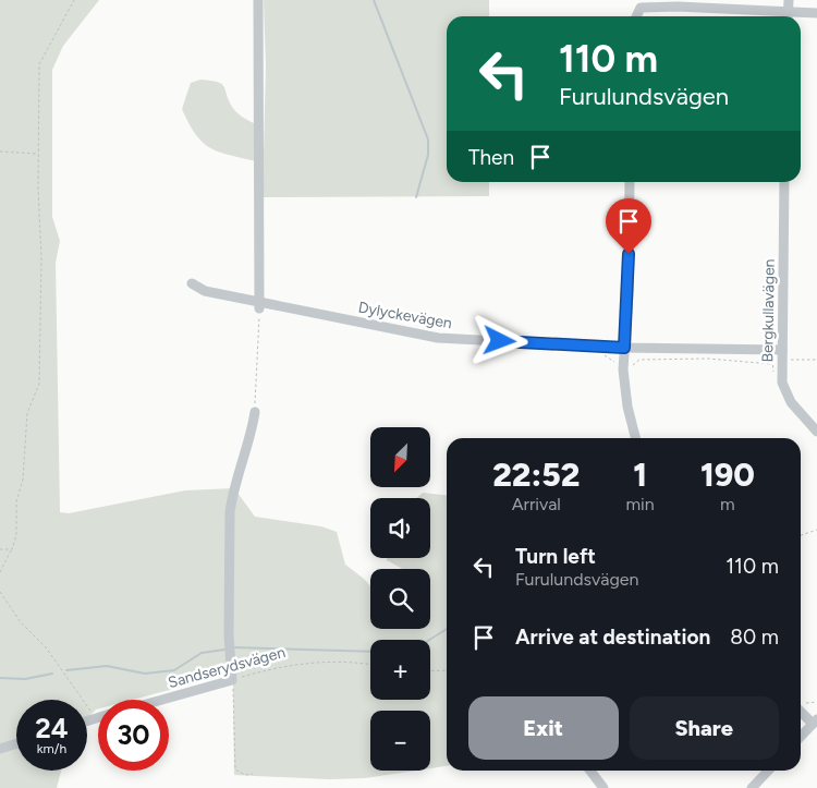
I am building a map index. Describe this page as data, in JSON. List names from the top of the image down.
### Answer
{
  "streets": {
    "street": ["Bergkullavägen", "Dylyckevägen", "Sandserydsvägen"]
  },
  "crossings": [
    ["Bergkullavägen", "Dylyckevägen"]
  ],
  "north": "bottom left",
  "page": {
    "turn": ["110 m", "Furulundsvägen"],
    "then": "Then",
    "map_buttons": ["+", "−"],
    "eta": [
      "22:52",
      "Arrival",
      "1",
      "min",
      "190",
      "m"
    ],
    "list": [
      {
        "name": "Turn left",
        "note": "Furulundsvägen",
        "value": "110 m"
      },
      {
        "name": "Arrive at destination",
        "value": "80 m"
      }
    ],
    "buttons": ["Exit", "Share"],
    "speed": "24 km/h",
    "limit": "30"
  }
}
